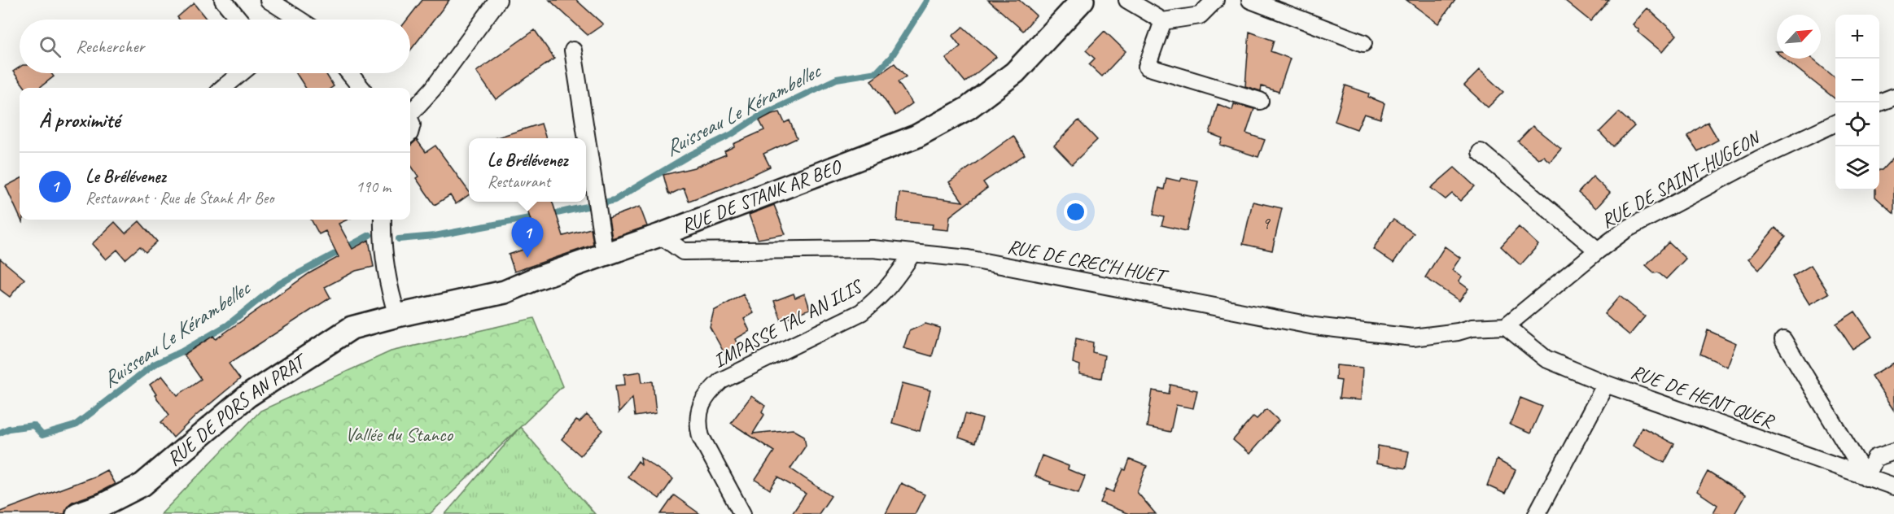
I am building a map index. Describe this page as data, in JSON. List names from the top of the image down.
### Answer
{
  "streets": {
    "street": [
      "RUE DE SAINT-HUGEON",
      "RUE DE STANK AR BEO",
      "RUE DE CREC'H HUET",
      "IMPASSE TAL AN ILIS",
      "RUE DE HENT QUER",
      "RUE DE PORS AN PRAT"
    ]
  },
  "crossings": [
    ["RUE DE SAINT-HUGEON", "RUE DE CREC'H HUET"],
    ["RUE DE SAINT-HUGEON", "RUE DE HENT QUER"],
    ["RUE DE STANK AR BEO", "RUE DE CREC'H HUET"],
    ["RUE DE STANK AR BEO", "RUE DE PORS AN PRAT"],
    ["RUE DE CREC'H HUET", "IMPASSE TAL AN ILIS"],
    ["RUE DE CREC'H HUET", "RUE DE HENT QUER"]
  ],
  "water": ["Ruisseau Le Kérambellec"],
  "parks": ["Vallée du Stanco"],
  "house_numbers": ["9"],
  "north": "top right",
  "page": {
    "map_buttons": ["+", "−"],
    "search": "Rechercher",
    "heading": "À proximité",
    "popup": ["Le Brélévenez", "Restaurant"],
    "list": [
      {
        "mark": "1",
        "name": "Le Brélévenez",
        "note": "Restaurant · Rue de Stank Ar Beo",
        "value": "190 m"
      }
    ],
    "pins": "1"
  }
}
